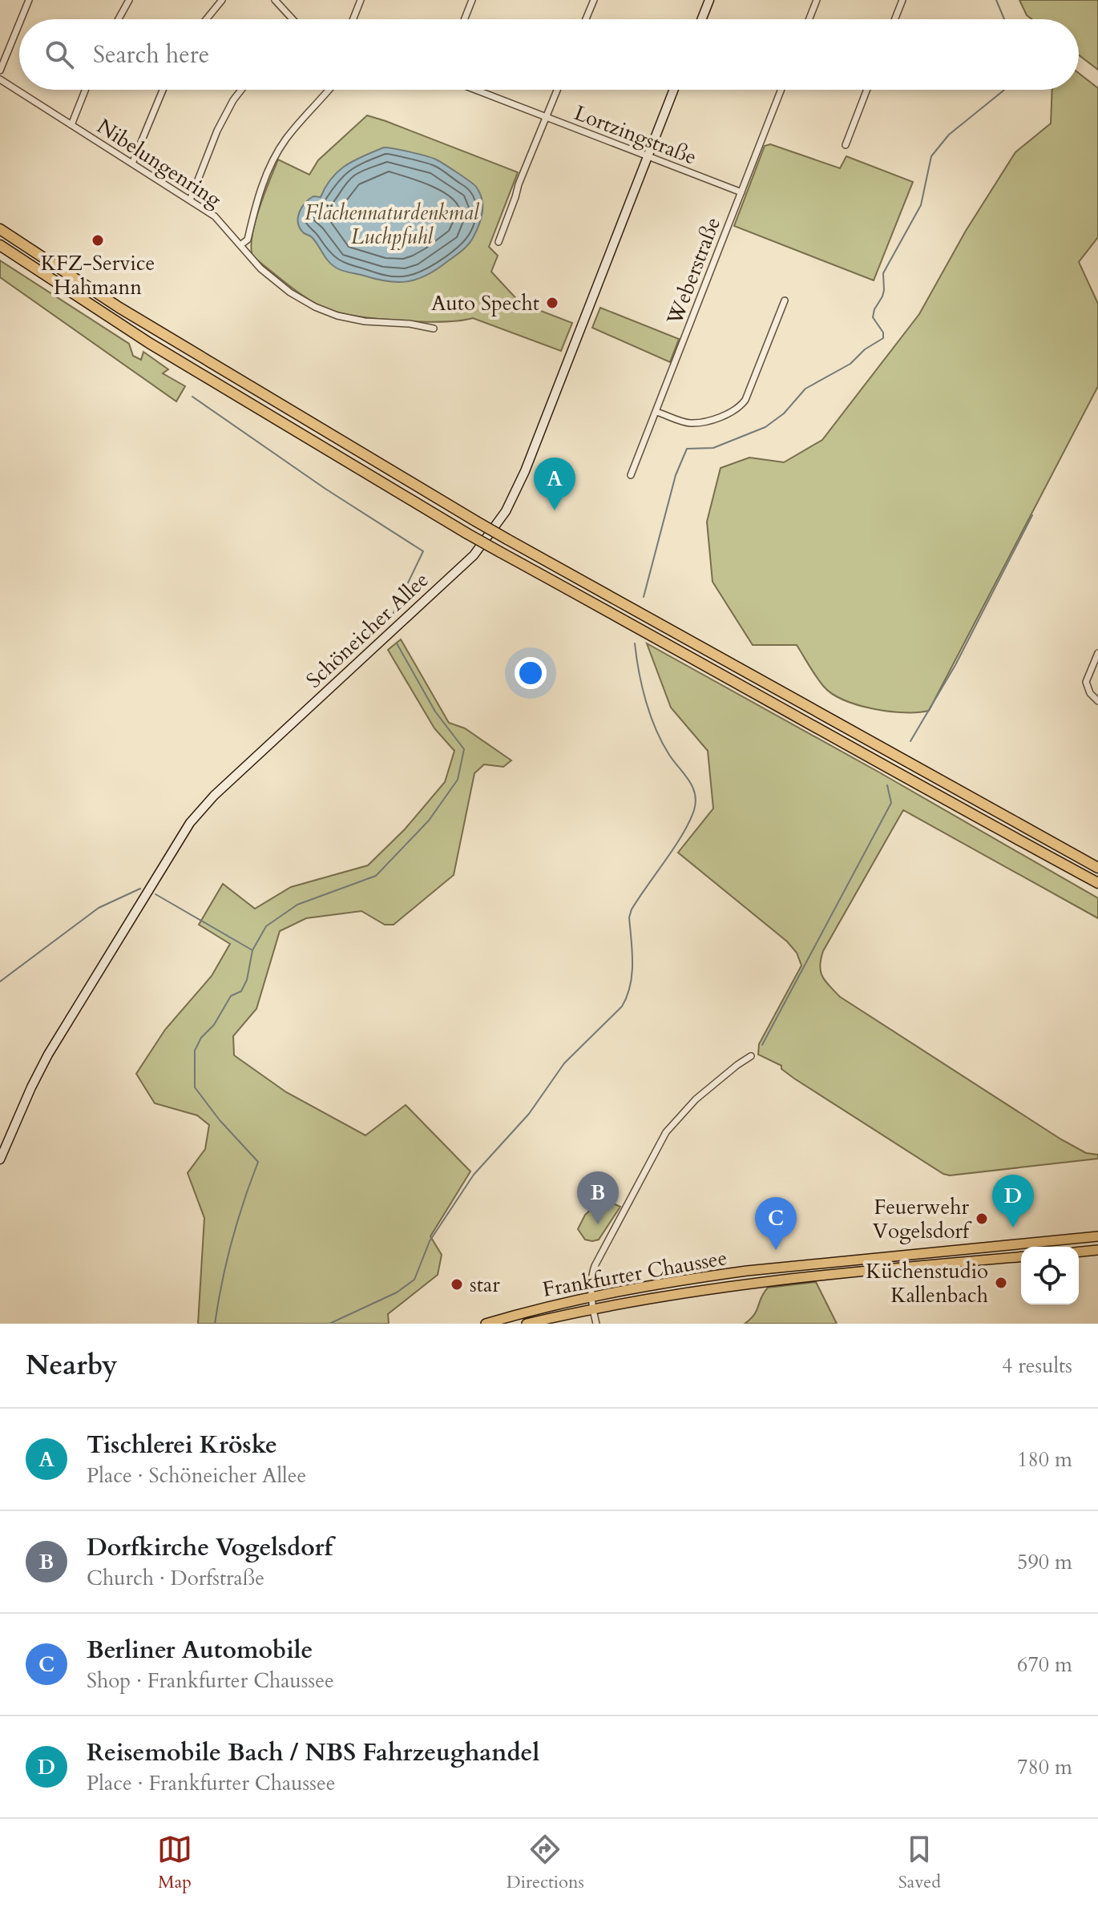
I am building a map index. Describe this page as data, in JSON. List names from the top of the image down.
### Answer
{
  "streets": {
    "main road": ["Frankfurter Chaussee"],
    "street": [
      "Lortzingstraße",
      "Nibelungenring",
      "Weberstraße",
      "Schöneicher Allee"
    ]
  },
  "crossings": [
    ["Lortzingstraße", "Weberstraße"],
    ["Lortzingstraße", "Schöneicher Allee"]
  ],
  "parks": ["Flächennaturdenkmal Luchpfuhl"],
  "places": [
    "KFZ-Service Hahmann",
    "Auto Specht",
    "Feuerwehr Vogelsdorf",
    "Küchenstudio Kallenbach",
    "star"
  ],
  "page": {
    "search": "Search here",
    "pins": [
      "A",
      "B",
      "D",
      "C"
    ],
    "heading": ["Nearby", "4 results"],
    "list": [
      {
        "mark": "A",
        "name": "Tischlerei Kröske",
        "note": "Place · Schöneicher Allee",
        "value": "180 m"
      },
      {
        "mark": "B",
        "name": "Dorfkirche Vogelsdorf",
        "note": "Church · Dorfstraße",
        "value": "590 m"
      },
      {
        "mark": "C",
        "name": "Berliner Automobile",
        "note": "Shop · Frankfurter Chaussee",
        "value": "670 m"
      },
      {
        "mark": "D",
        "name": "Reisemobile Bach / NBS Fahrzeughandel",
        "note": "Place · Frankfurter Chaussee",
        "value": "780 m"
      }
    ],
    "nav": ["Map", "Directions", "Saved"]
  }
}
